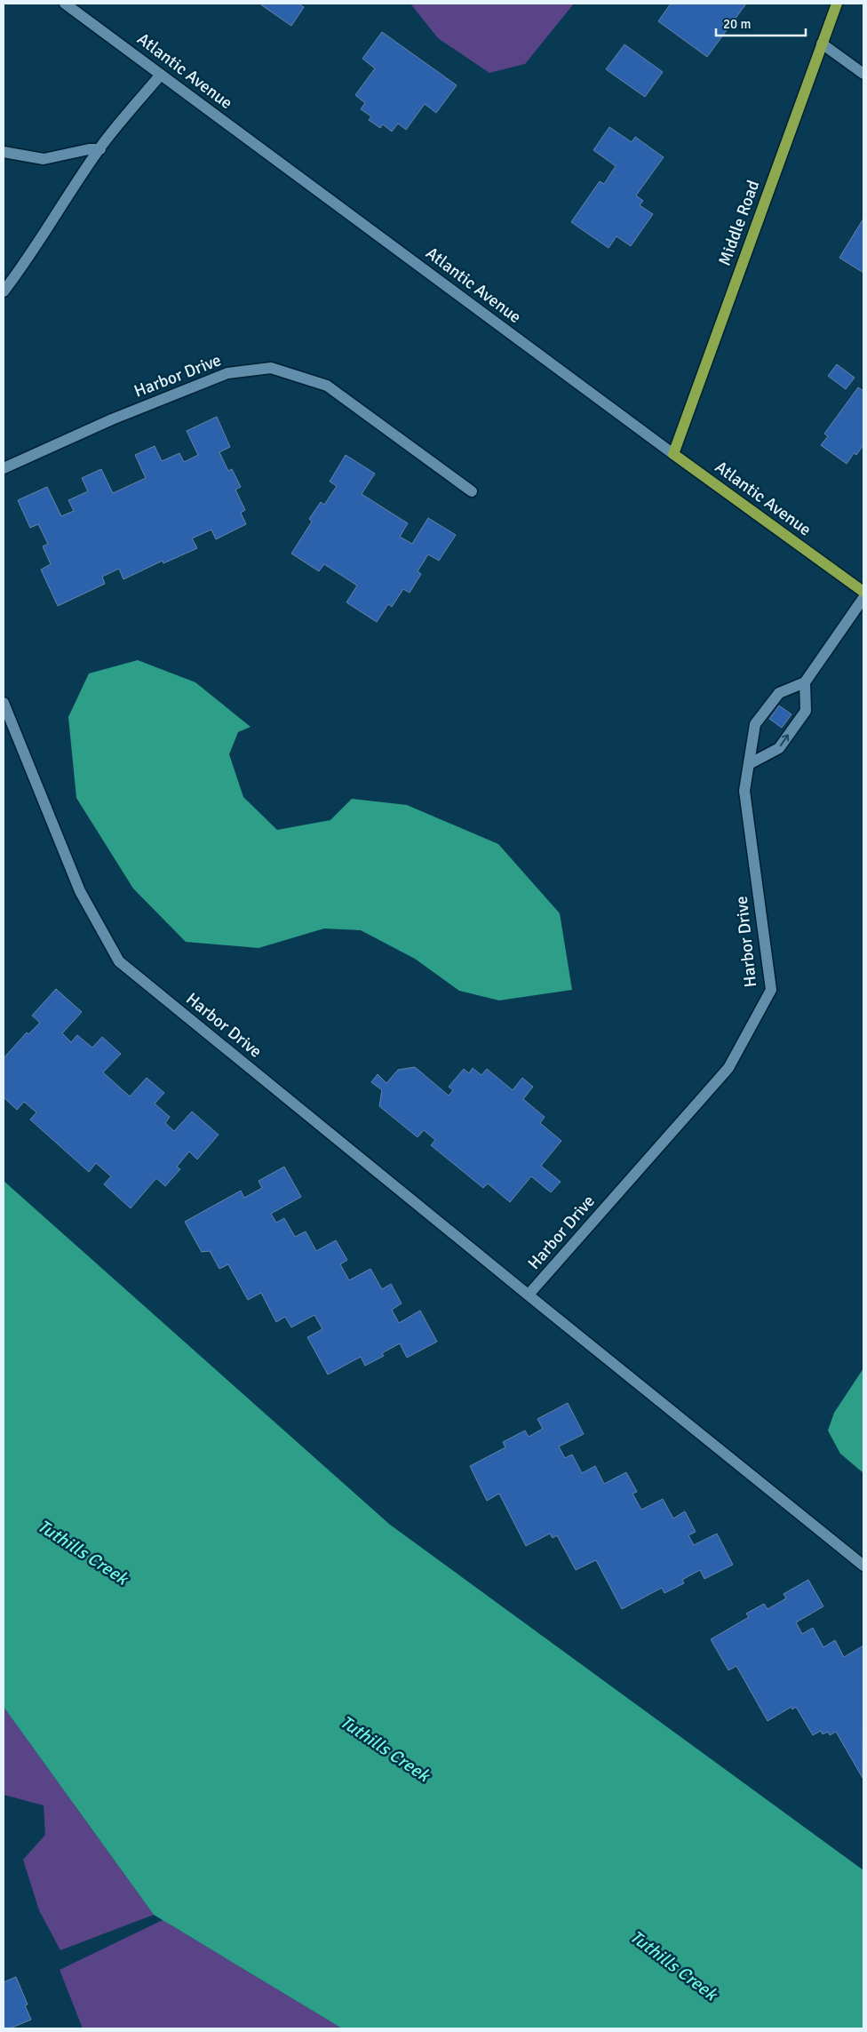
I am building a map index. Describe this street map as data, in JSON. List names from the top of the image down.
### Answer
{
  "streets": {
    "main road": ["Atlantic Avenue", "Middle Road"],
    "street": ["Harbor Drive"]
  },
  "crossings": [
    ["Atlantic Avenue", "Middle Road"]
  ],
  "water": ["Tuthills Creek"],
  "scale_bar": "20 m"
}
